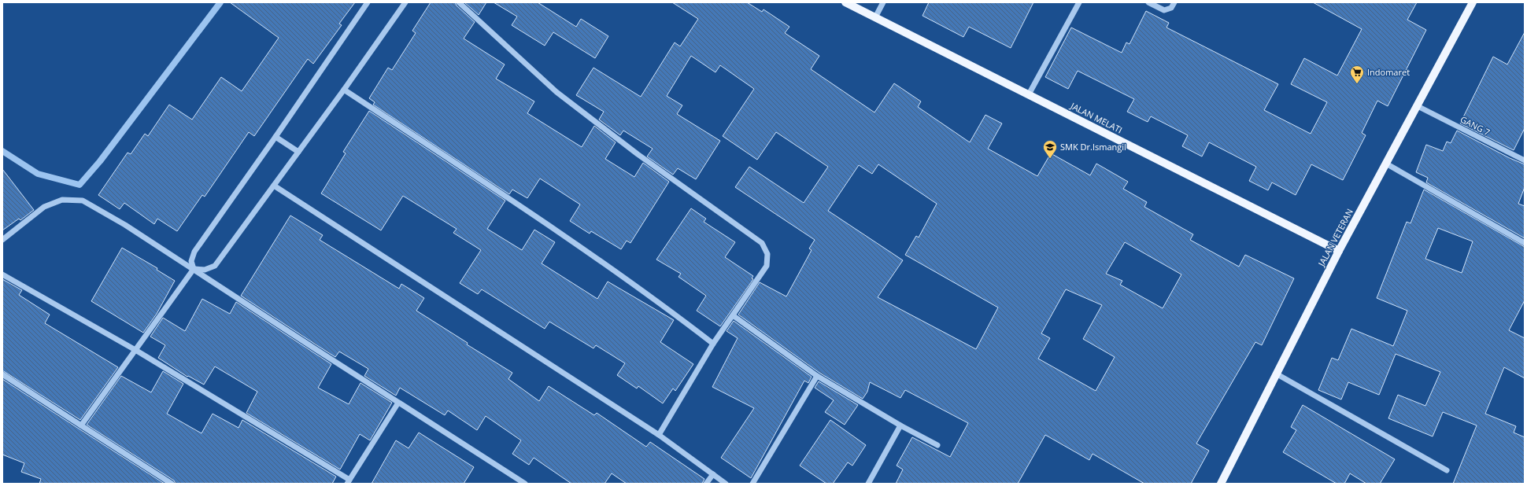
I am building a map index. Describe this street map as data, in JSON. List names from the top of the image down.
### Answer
{
  "streets": {
    "main road": ["JALAN MELATI", "JALAN VETERAN"],
    "street": ["GANG 7"]
  },
  "crossings": [
    ["JALAN MELATI", "JALAN VETERAN"],
    ["GANG 7", "JALAN VETERAN"]
  ],
  "places": {
    "supermarket": ["Indomaret"],
    "school or university": ["SMK Dr.Ismangil"]
  }
}
